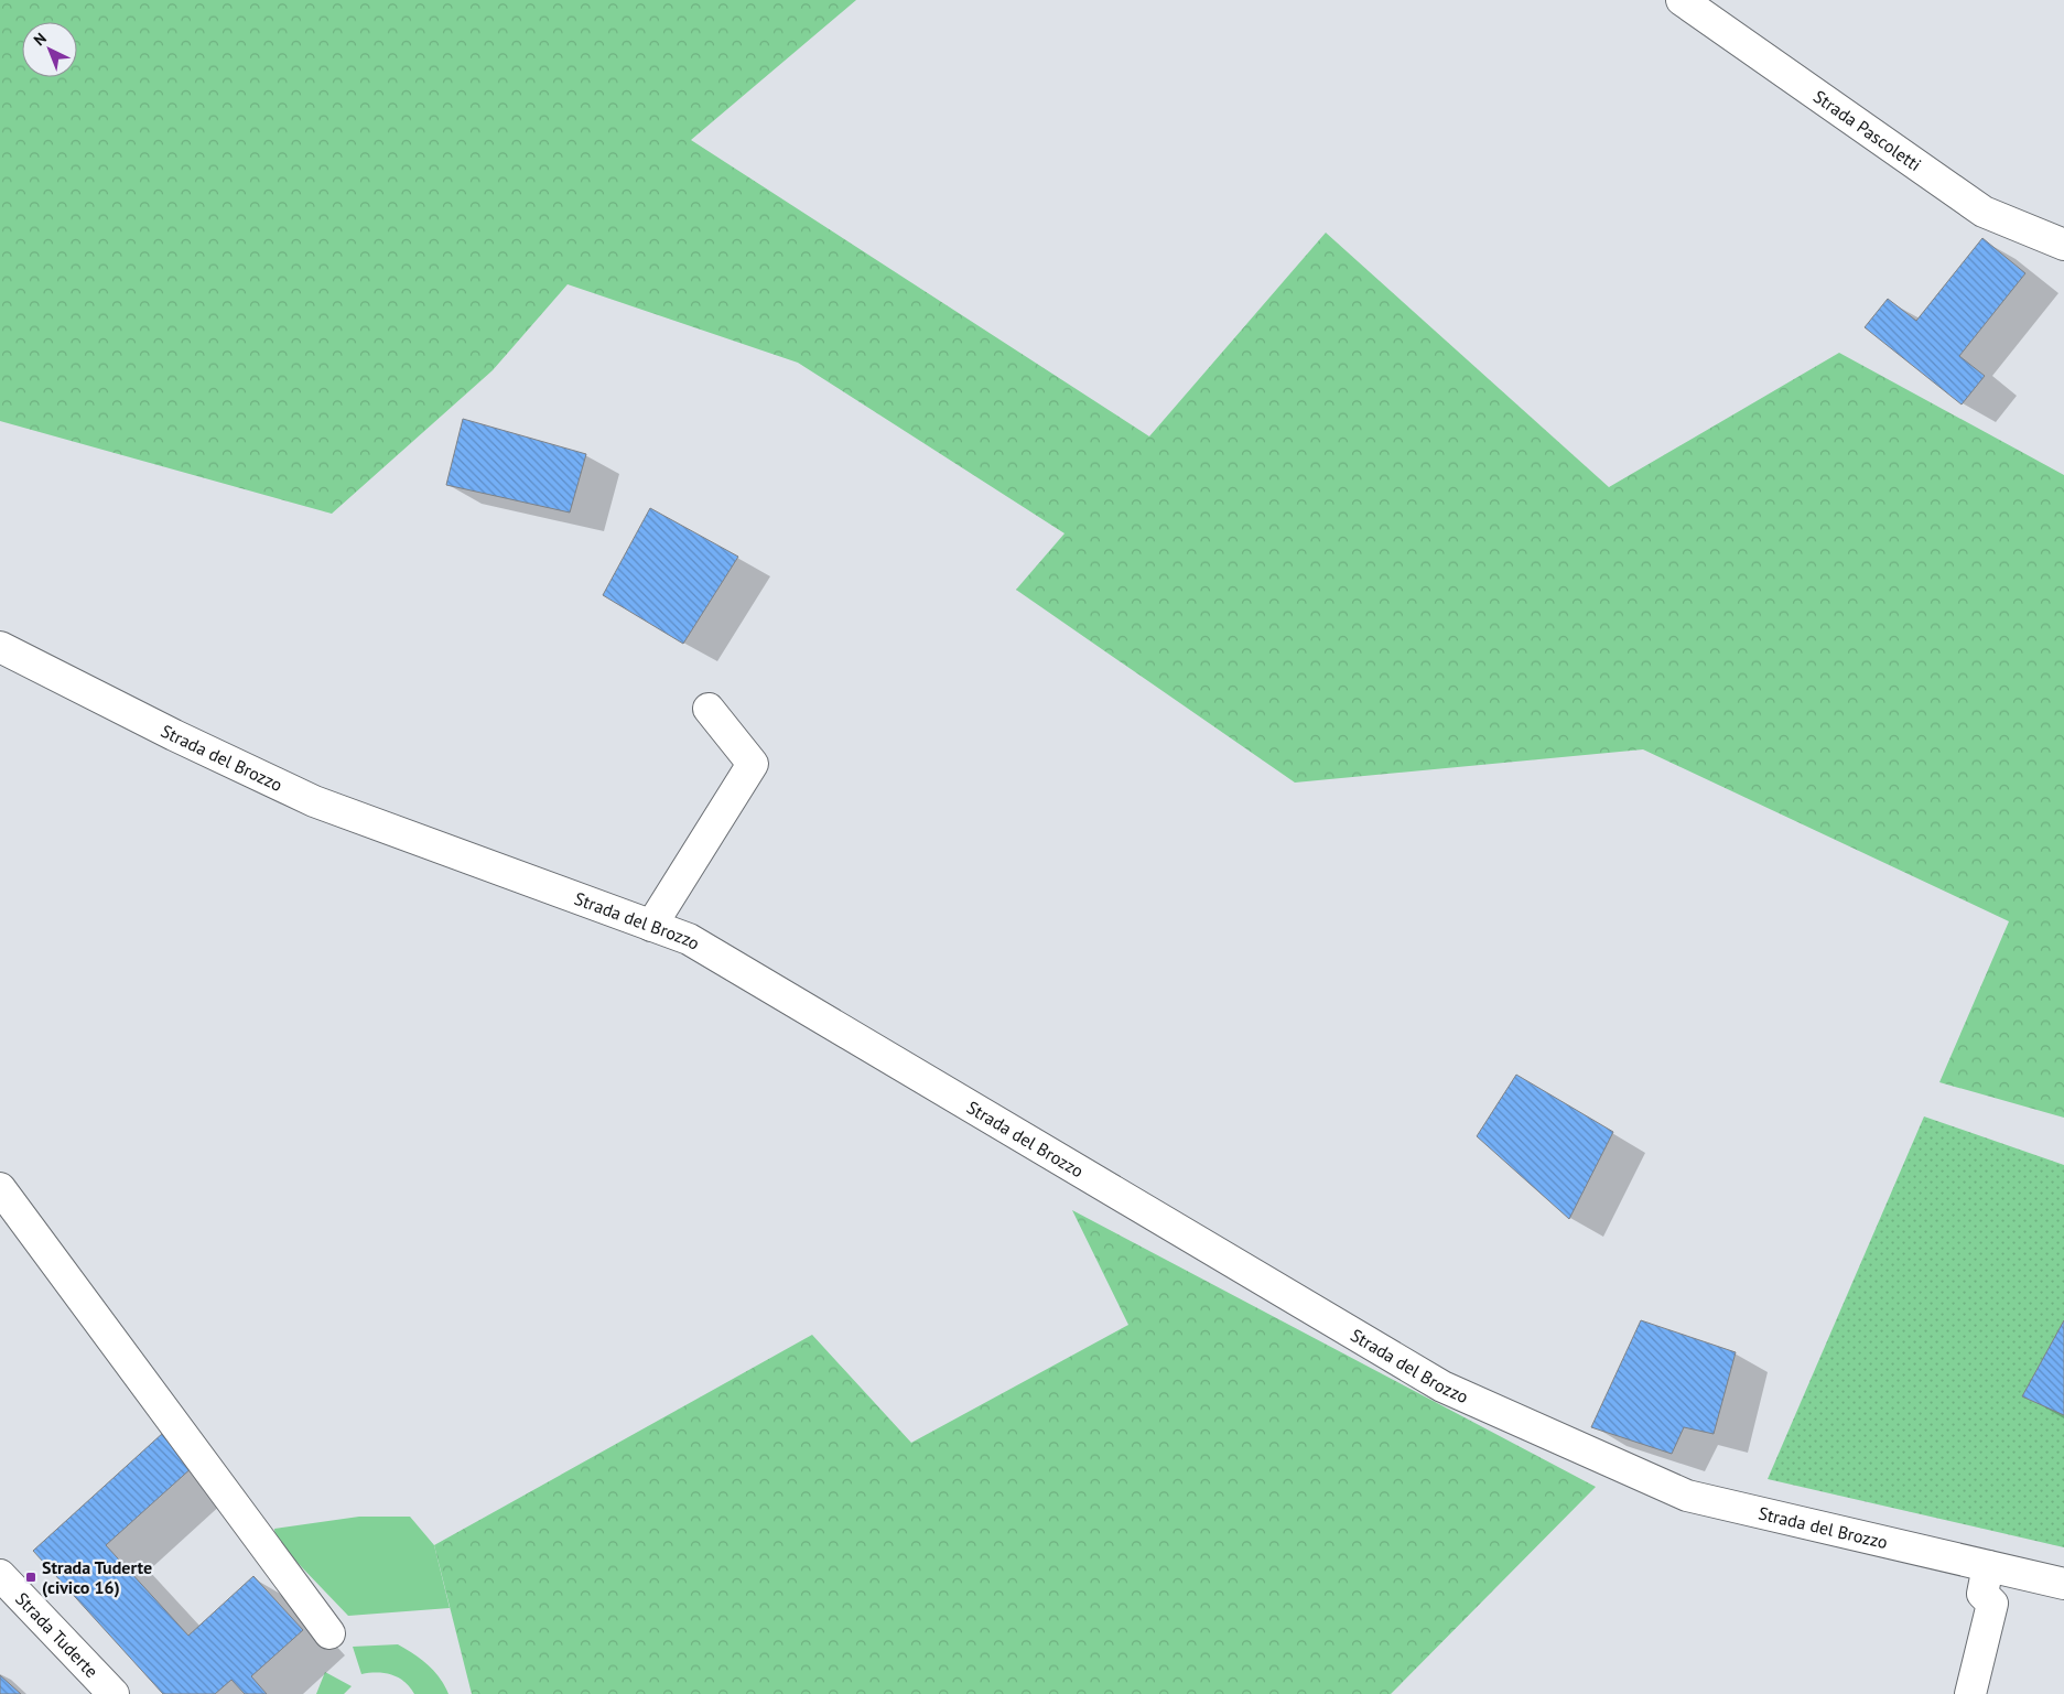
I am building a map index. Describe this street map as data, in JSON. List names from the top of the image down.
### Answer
{
  "streets": {
    "street": ["Strada Pascoletti", "Strada del Brozzo", "Strada Tuderte"]
  },
  "places": {
    "transit": ["Strada Tuderte (civico 16)"]
  },
  "north": "top left"
}
